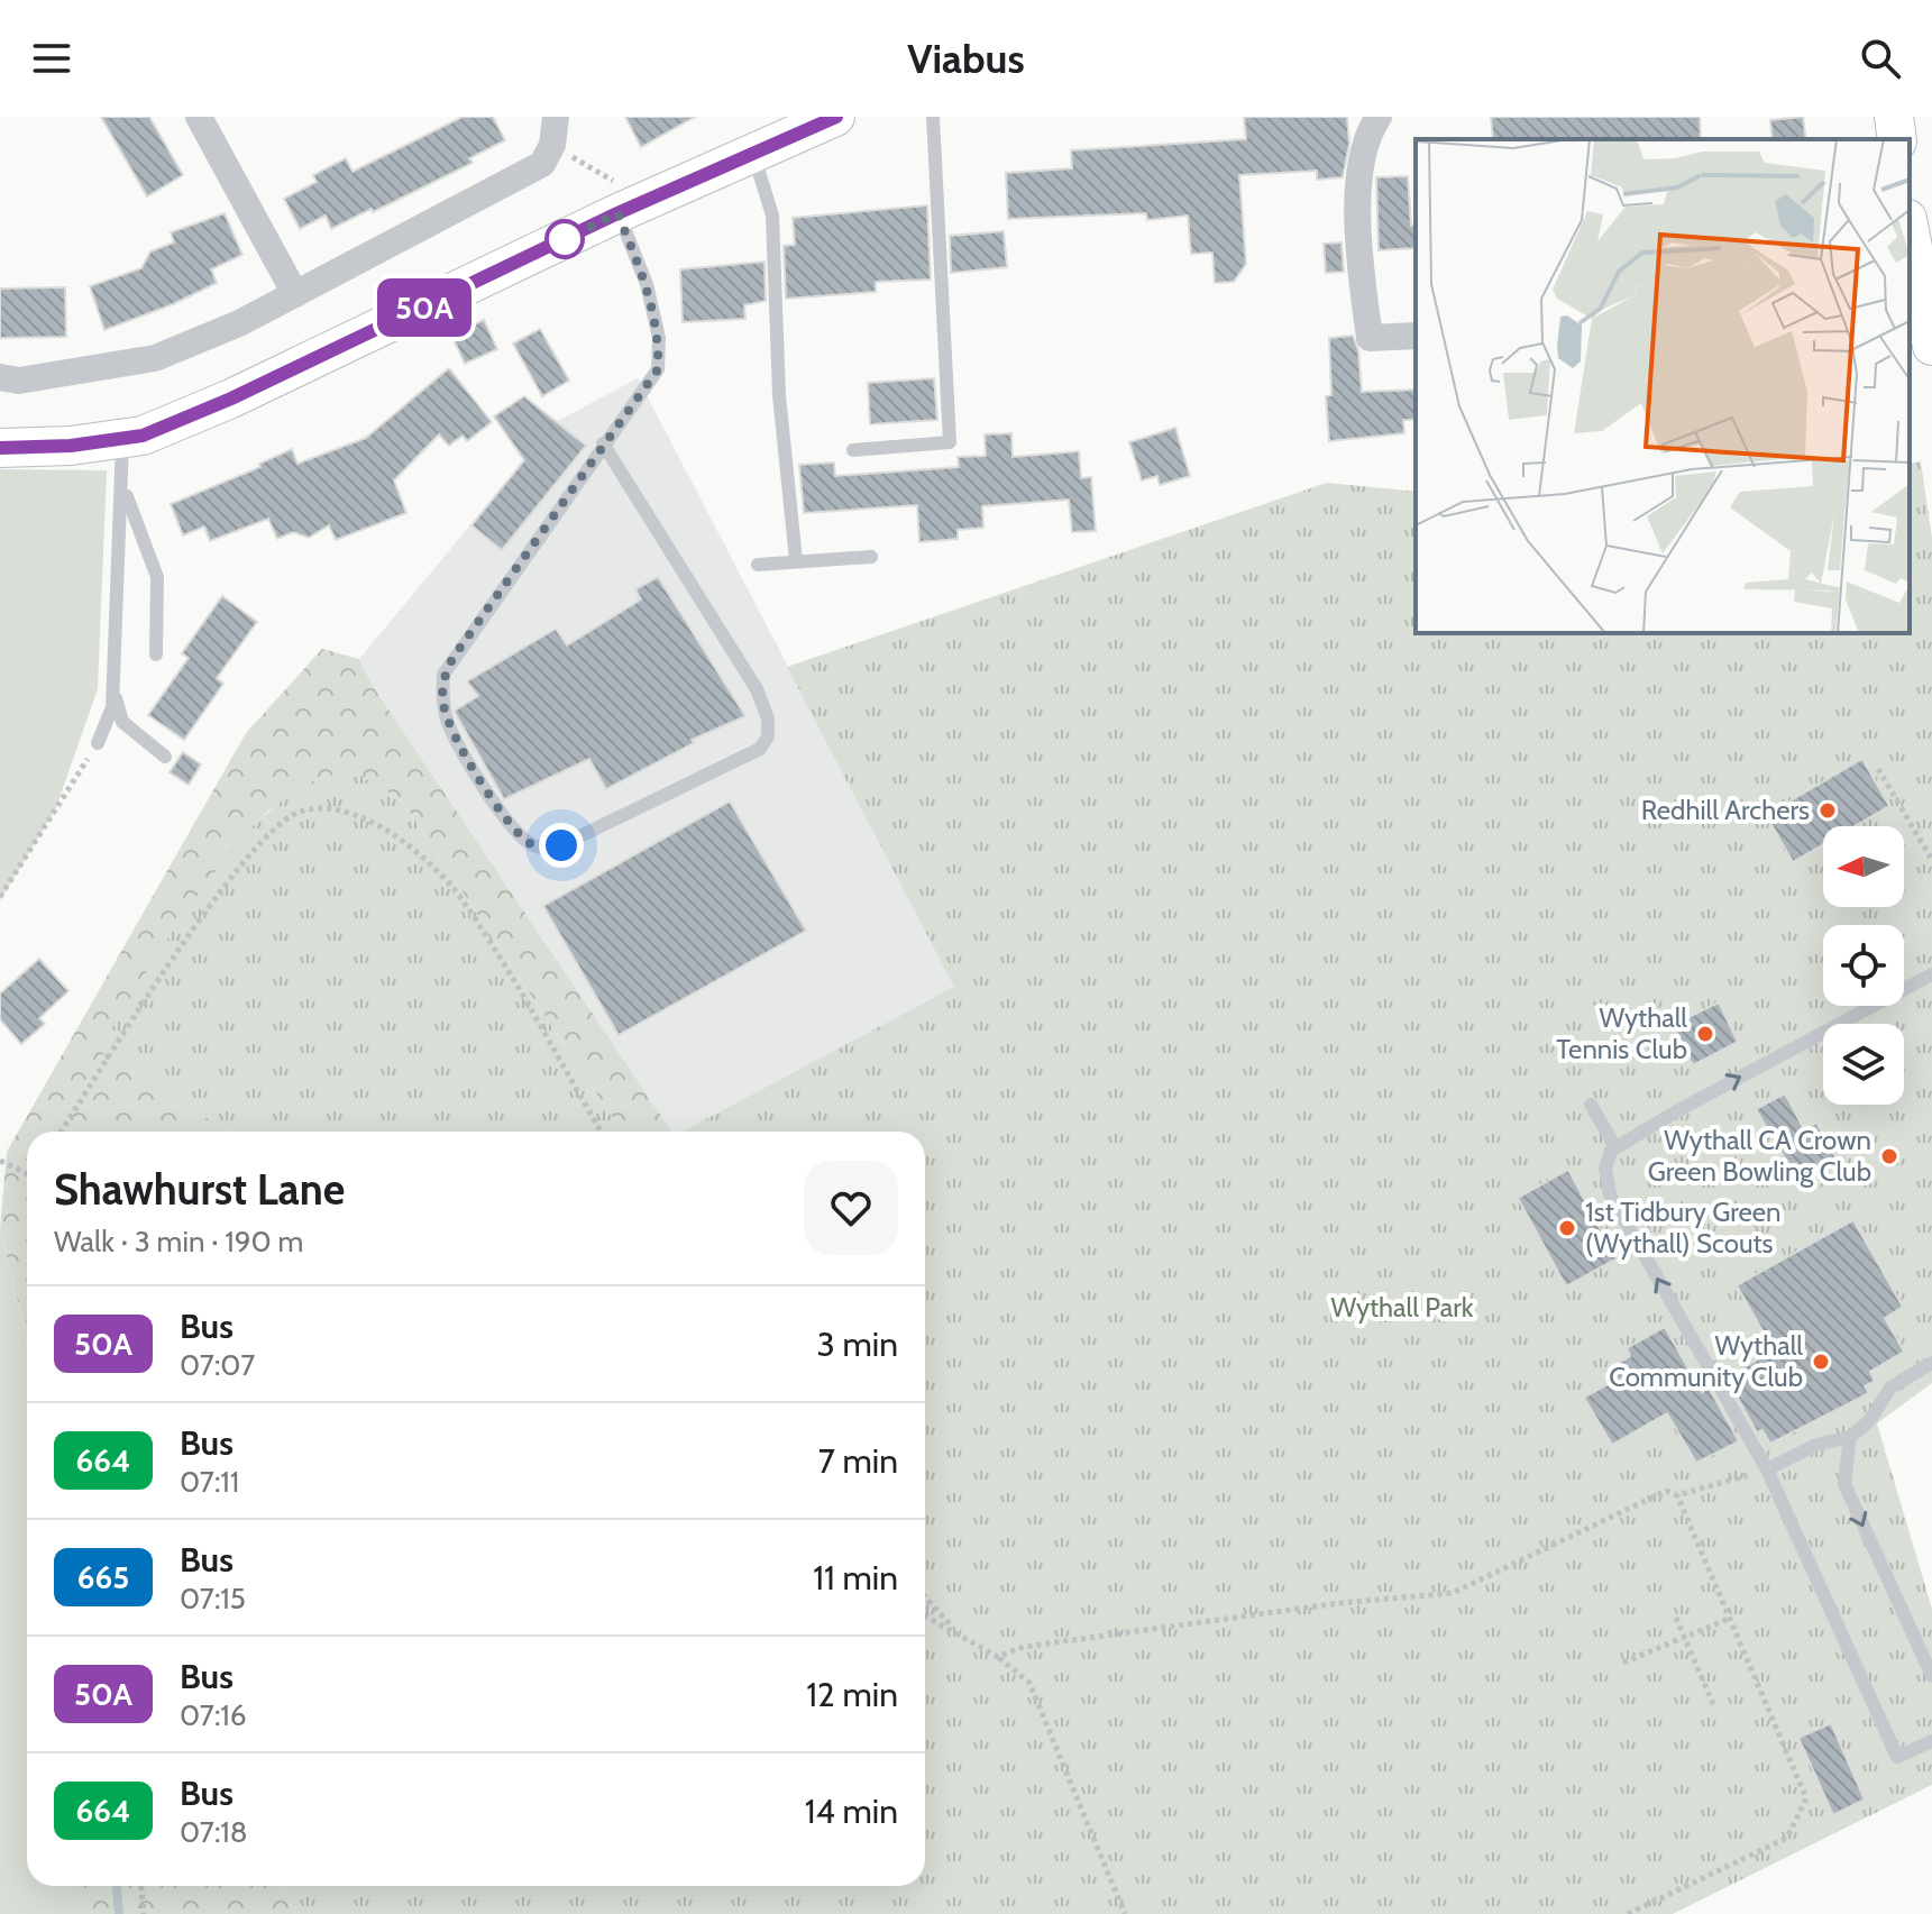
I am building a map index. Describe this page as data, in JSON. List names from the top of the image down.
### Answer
{
  "parks": ["Wythall Park"],
  "places": [
    "Redhill Archers",
    "Wythall Tennis Club",
    "Wythall CA Crown Green Bowling Club",
    "1st Tidbury Green (Wythall) Scouts",
    "Wythall Community Club"
  ],
  "lines": ["bus line 50A"],
  "north": "left",
  "page": {
    "header": "Viabus",
    "on_map": "50A",
    "heading": ["Shawhurst Lane", "Walk · 3 min · 190 m"],
    "list": [
      {
        "mark": "50A",
        "name": "Bus",
        "note": "07:07",
        "value": "3 min"
      },
      {
        "mark": "664",
        "name": "Bus",
        "note": "07:11",
        "value": "7 min"
      },
      {
        "mark": "665",
        "name": "Bus",
        "note": "07:15",
        "value": "11 min"
      },
      {
        "mark": "50A",
        "name": "Bus",
        "note": "07:16",
        "value": "12 min"
      },
      {
        "mark": "664",
        "name": "Bus",
        "note": "07:18",
        "value": "14 min"
      }
    ]
  }
}
